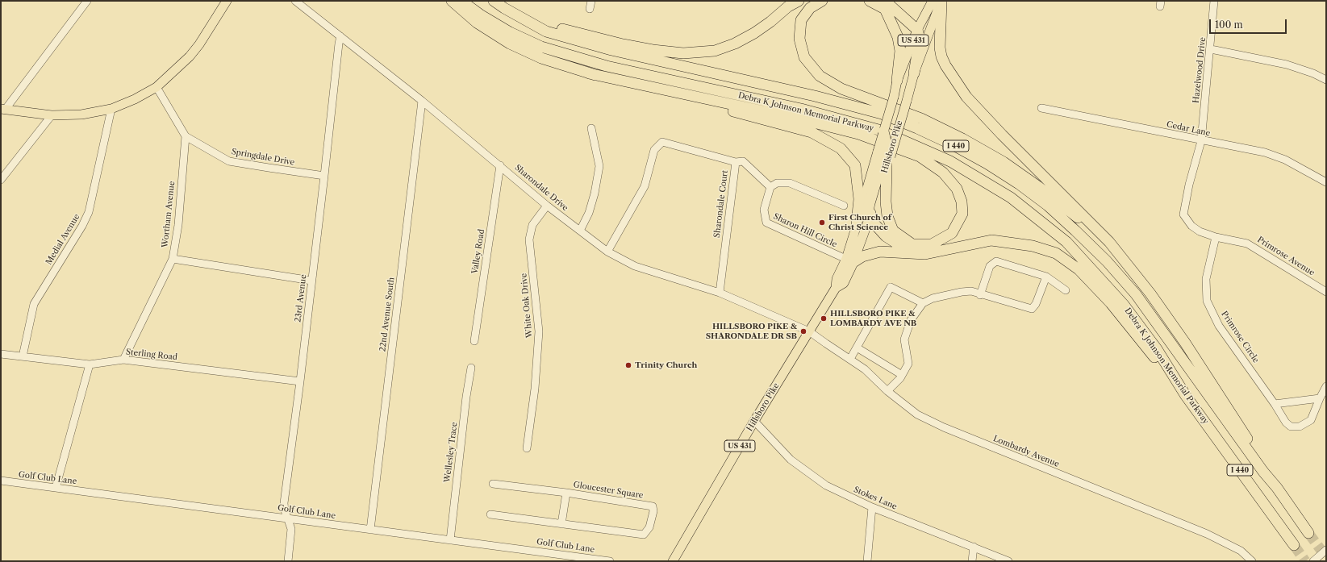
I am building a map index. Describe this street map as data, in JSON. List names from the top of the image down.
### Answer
{
  "streets": {
    "highway": ["Debra K Johnson Memorial Parkway", "I 440"],
    "main road": ["US 431", "Hillsboro Pike"],
    "street": [
      "Hazelwood Drive",
      "Cedar Lane",
      "Springdale Drive",
      "Sharondale Drive",
      "Sharondale Court",
      "Wortham Avenue",
      "Sharon Hill Circle",
      "Medial Avenue",
      "Valley Road",
      "Primrose Avenue",
      "23rd Avenue",
      "White Oak Drive",
      "22nd Avenue South",
      "Primrose Circle",
      "Sterling Road",
      "Lombardy Avenue",
      "Wellesley Trace",
      "Golf Club Lane",
      "Gloucester Square",
      "Stokes Lane"
    ]
  },
  "crossings": [
    ["Hazelwood Drive", "Cedar Lane"],
    ["Hazelwood Drive", "Primrose Avenue"],
    ["Cedar Lane", "Primrose Avenue"],
    ["Hillsboro Pike", "Sharondale Drive"],
    ["Hillsboro Pike", "Sharon Hill Circle"],
    ["Hillsboro Pike", "Lombardy Avenue"],
    ["Hillsboro Pike", "Stokes Lane"],
    ["Springdale Drive", "Wortham Avenue"],
    ["Springdale Drive", "23rd Avenue"],
    ["Sharondale Drive", "Sharondale Court"],
    ["Sharondale Drive", "Valley Road"],
    ["Sharondale Drive", "23rd Avenue"],
    ["Sharondale Drive", "White Oak Drive"],
    ["Sharondale Drive", "22nd Avenue South"],
    ["Sharondale Drive", "Lombardy Avenue"],
    ["Wortham Avenue", "Sterling Road"],
    ["Medial Avenue", "Sterling Road"],
    ["Primrose Avenue", "Primrose Circle"],
    ["23rd Avenue", "Sterling Road"],
    ["23rd Avenue", "Golf Club Lane"],
    ["22nd Avenue South", "Golf Club Lane"],
    ["Wellesley Trace", "Golf Club Lane"]
  ],
  "places": [
    "First Church of Christ Science",
    "HILLSBORO PIKE & LOMBARDY AVE NB",
    "HILLSBORO PIKE & SHARONDALE DR SB",
    "Trinity Church"
  ],
  "scale_bar": "100 m"
}
